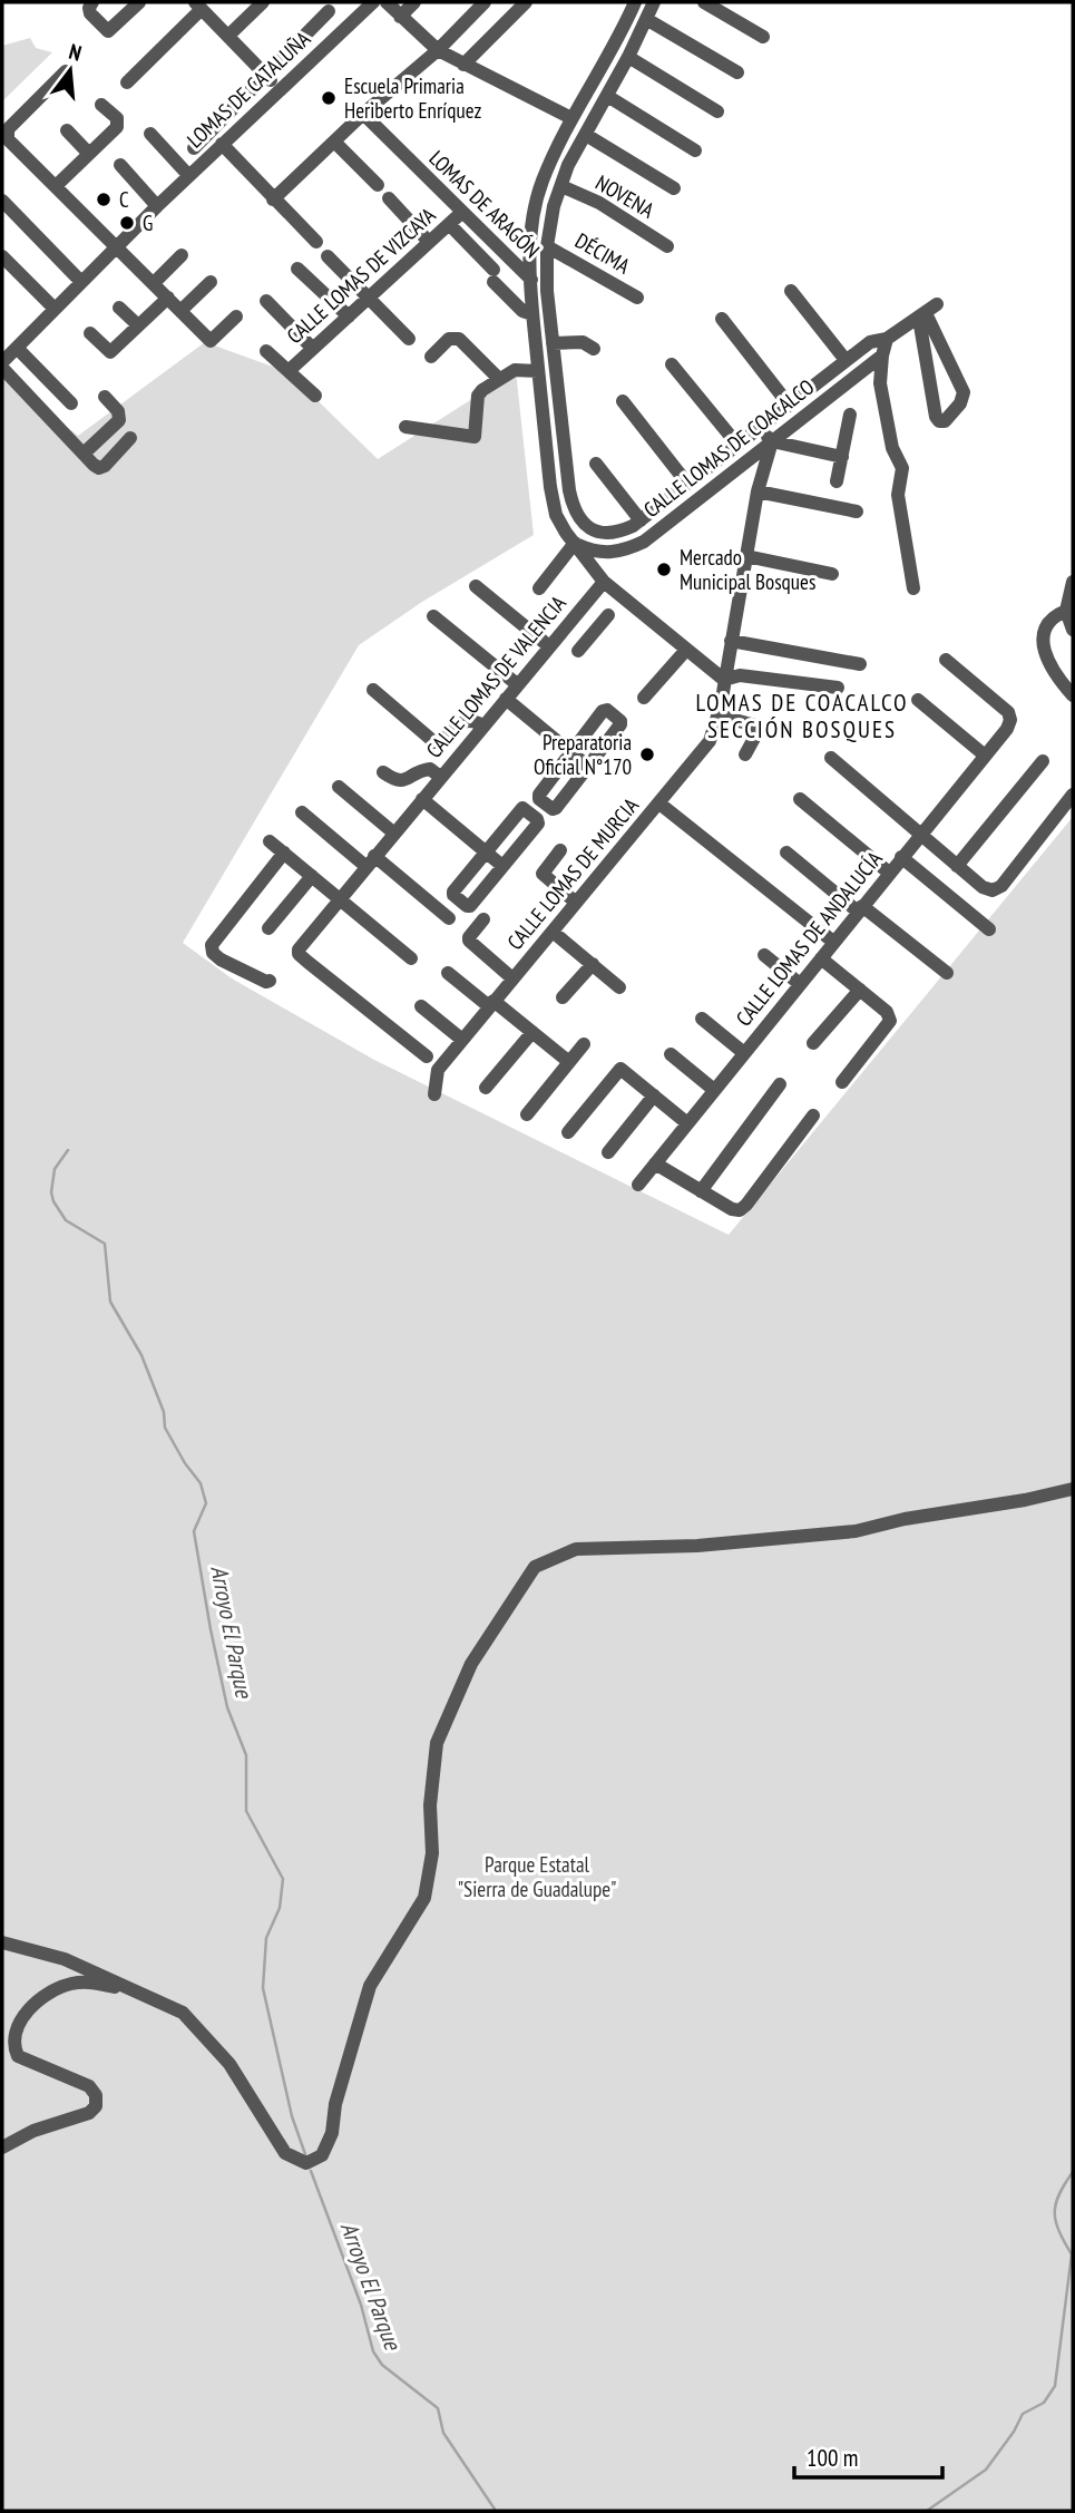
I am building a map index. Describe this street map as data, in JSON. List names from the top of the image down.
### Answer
{
  "streets": {
    "street": [
      "LOMAS DE CATALUÑA",
      "NOVENA",
      "LOMAS DE ARAGÓN",
      "DÉCIMA",
      "CALLE LOMAS DE VIZCAYA",
      "CALLE LOMAS DE COACALCO",
      "CALLE LOMAS DE VALENCIA",
      "CALLE LOMAS DE MURCIA",
      "CALLE LOMAS DE ANDALUCÍA"
    ]
  },
  "crossings": [
    ["LOMAS DE ARAGÓN", "CALLE LOMAS DE VIZCAYA"],
    ["CALLE LOMAS DE COACALCO", "CALLE LOMAS DE MURCIA"]
  ],
  "districts": ["LOMAS DE COACALCO SECCIÓN BOSQUES"],
  "water": ["Arroyo El Parque"],
  "parks": ["Parque Estatal \"Sierra de Guadalupe\""],
  "places": [
    "Escuela Primaria Heriberto Enríquez",
    "C",
    "G",
    "Mercado Municipal Bosques",
    "Preparatoria Oficial N°170"
  ],
  "scale_bar": "100 m",
  "north": "top"
}
